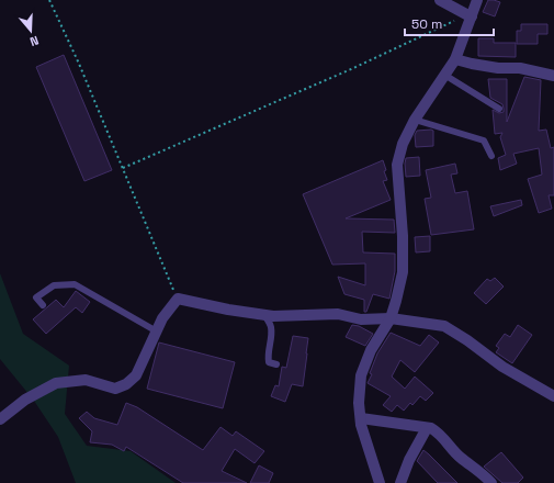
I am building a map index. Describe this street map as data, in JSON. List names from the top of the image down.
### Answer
{
  "scale_bar": "50 m",
  "north": "bottom"
}
